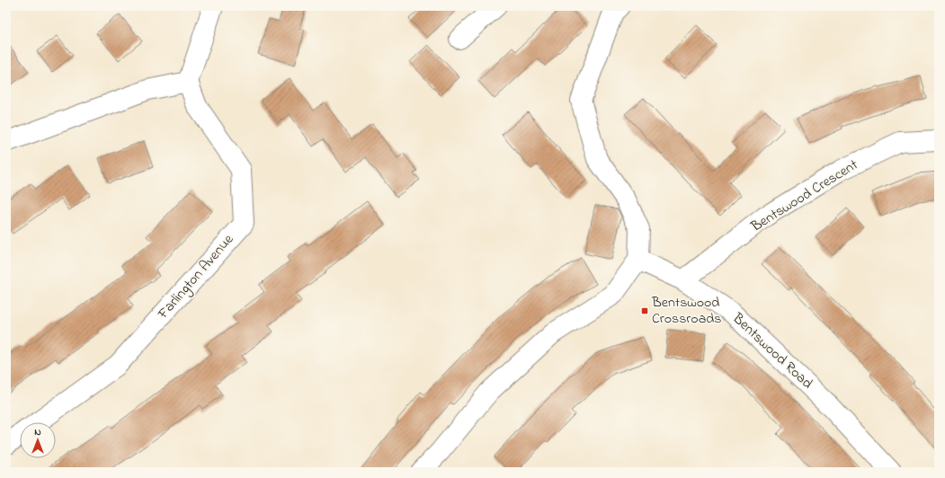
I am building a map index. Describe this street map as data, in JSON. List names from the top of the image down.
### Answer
{
  "streets": {
    "street": ["Bentswood Crescent", "Farlington Avenue", "Bentswood Road"]
  },
  "crossings": [
    ["Bentswood Crescent", "Bentswood Road"]
  ],
  "places": {
    "transit": ["Bentswood Crossroads"]
  },
  "north": "top"
}
